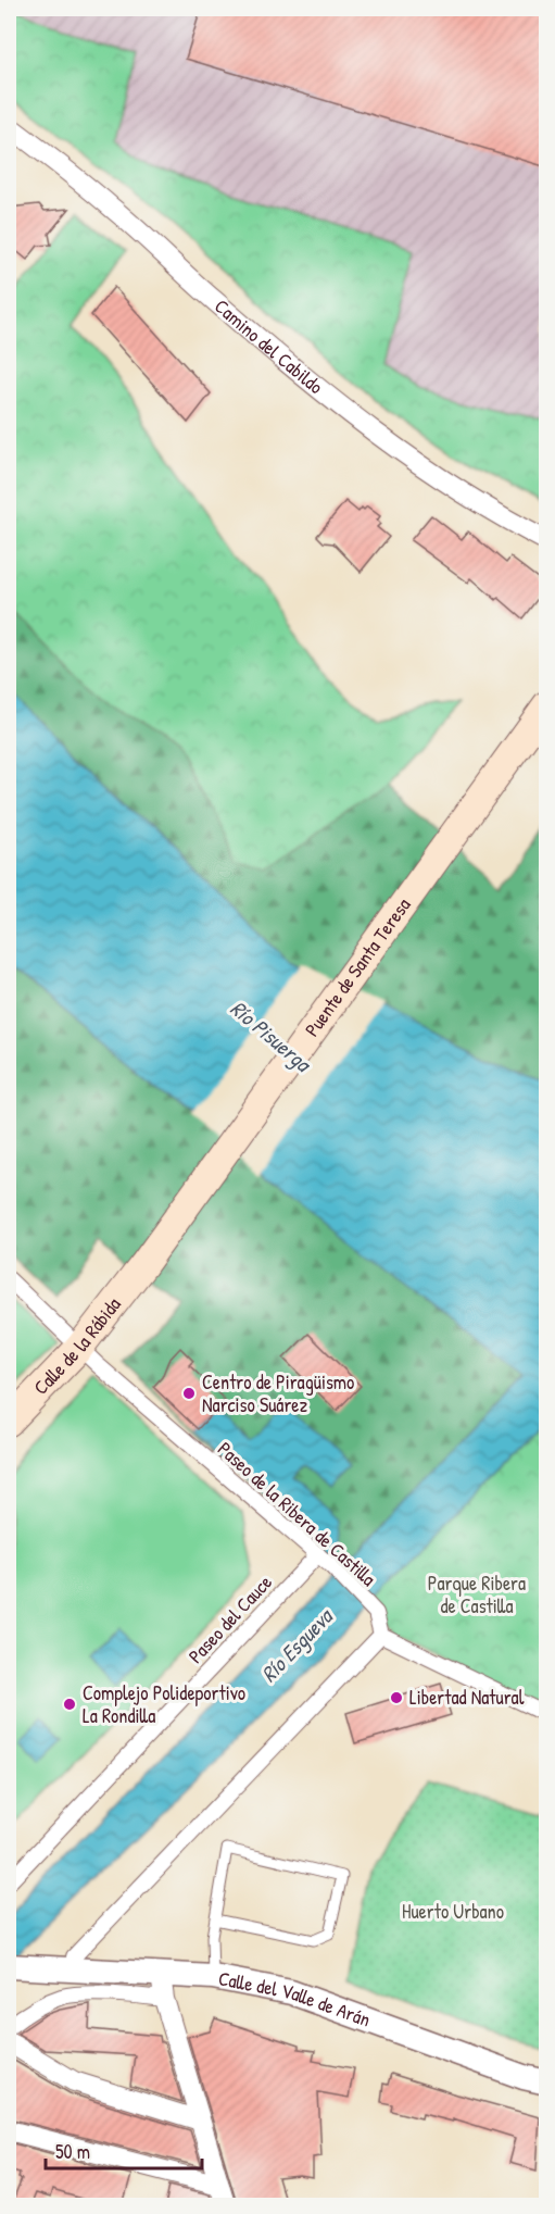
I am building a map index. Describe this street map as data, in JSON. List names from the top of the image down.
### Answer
{
  "streets": {
    "main road": ["Puente de Santa Teresa", "Calle de la Rábida"],
    "street": [
      "Camino del Cabildo",
      "Paseo de la Ribera de Castilla",
      "Paseo del Cauce",
      "Calle del Valle de Arán"
    ]
  },
  "crossings": [
    ["Puente de Santa Teresa", "Calle de la Rábida"],
    ["Calle de la Rábida", "Paseo de la Ribera de Castilla"],
    ["Paseo de la Ribera de Castilla", "Paseo del Cauce"]
  ],
  "water": ["Río Pisuerga", "Río Esgueva"],
  "parks": ["Parque Ribera de Castilla", "Huerto Urbano"],
  "places": ["Centro de Piragüismo Narciso Suárez", "Libertad Natural", "Complejo Polideportivo La Rondilla"],
  "scale_bar": "50 m"
}
